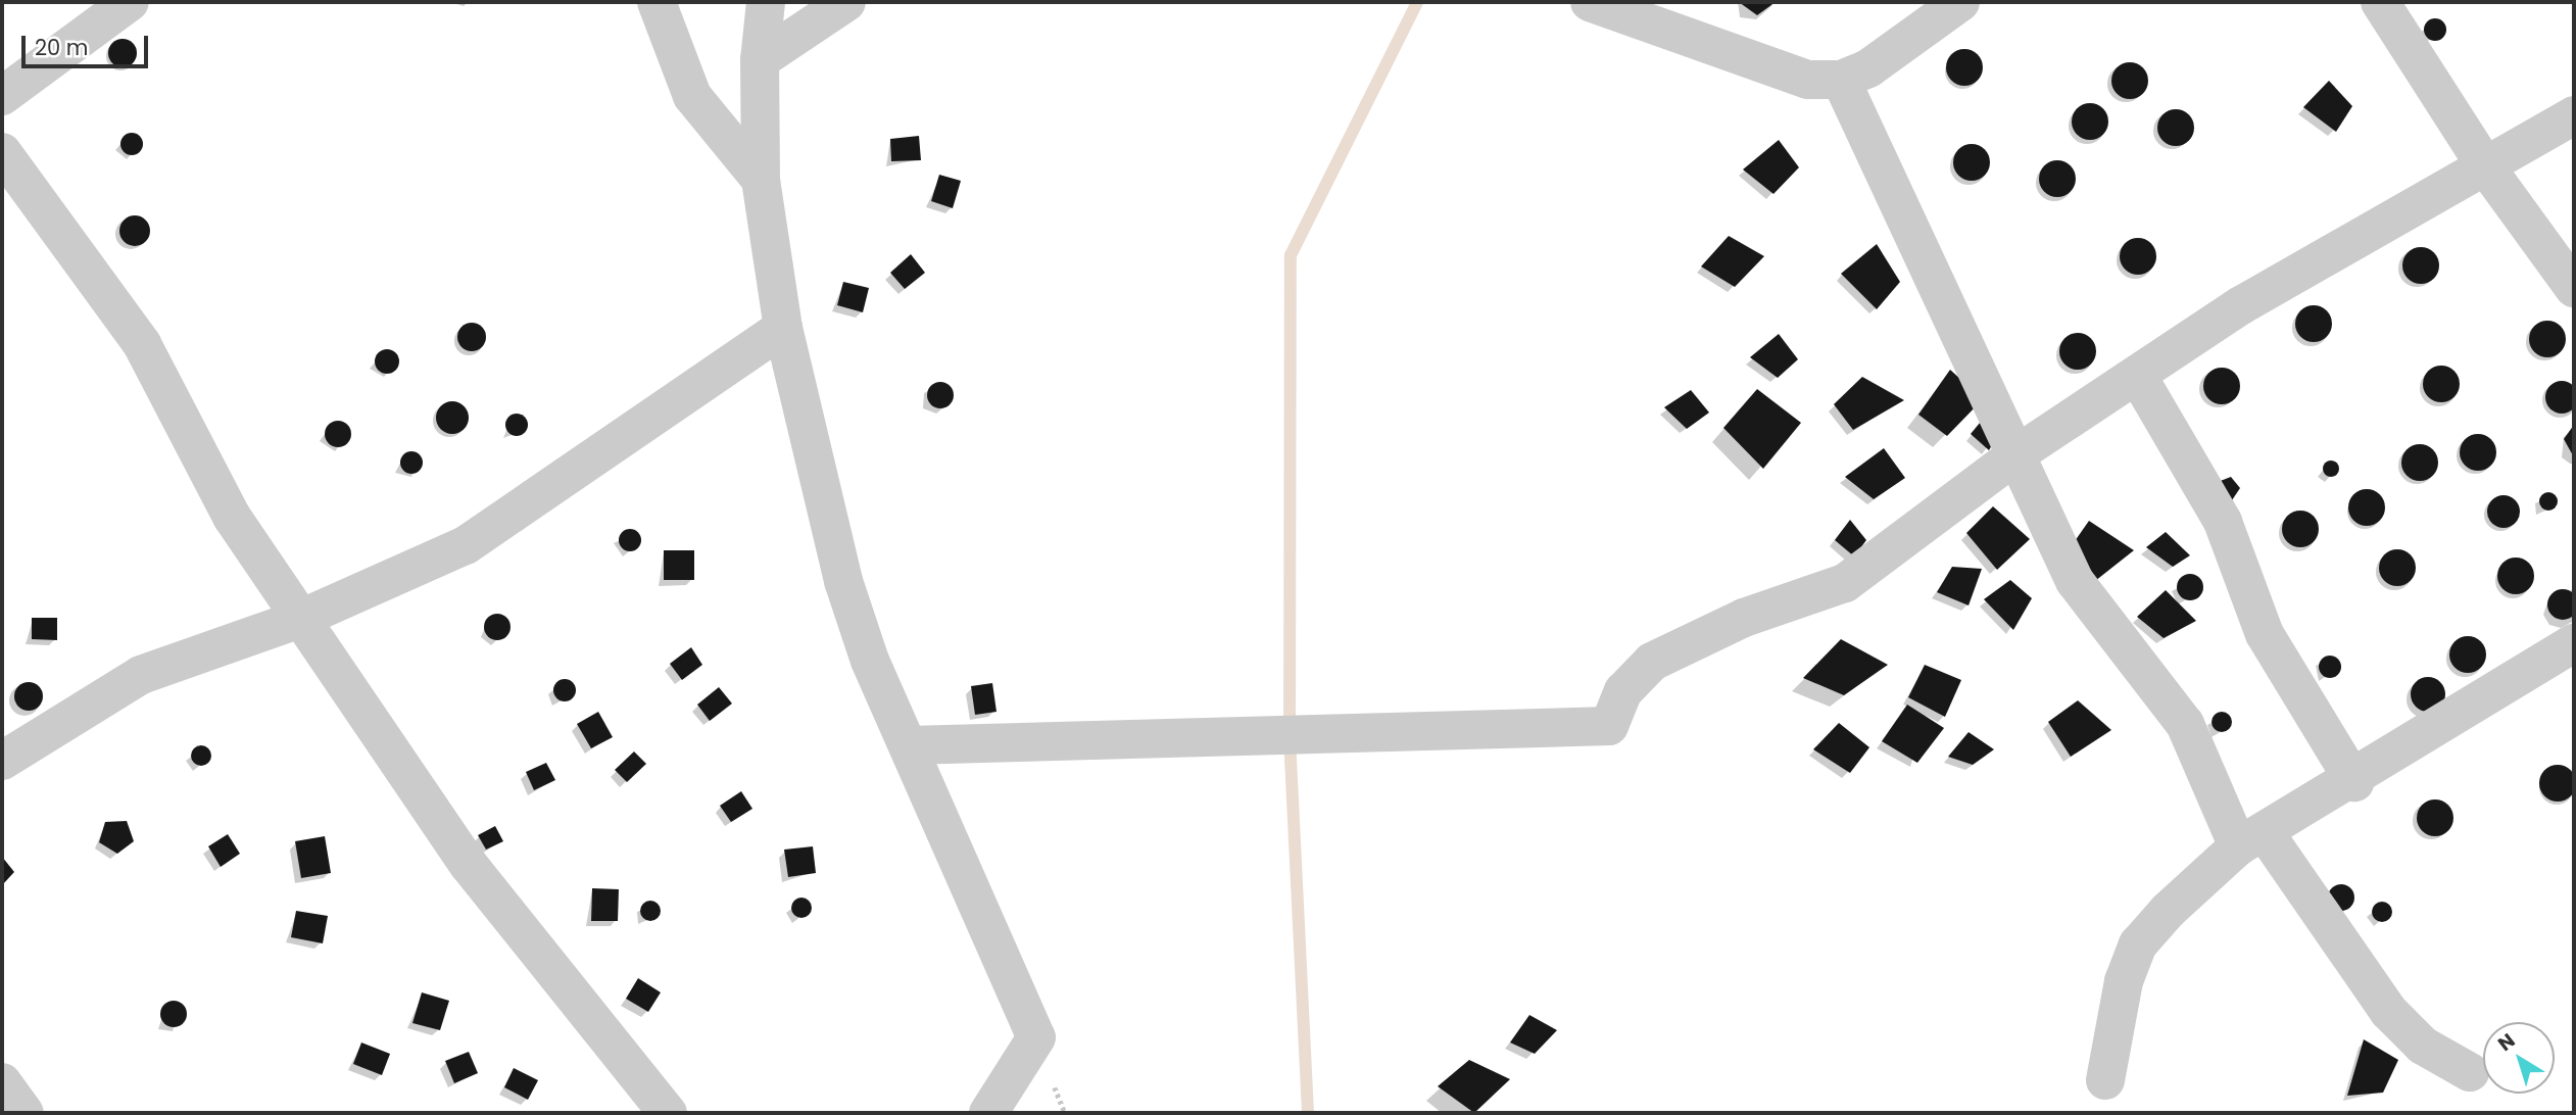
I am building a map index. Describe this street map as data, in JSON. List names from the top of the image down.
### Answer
{
  "scale_bar": "20 m",
  "north": "top left"
}
